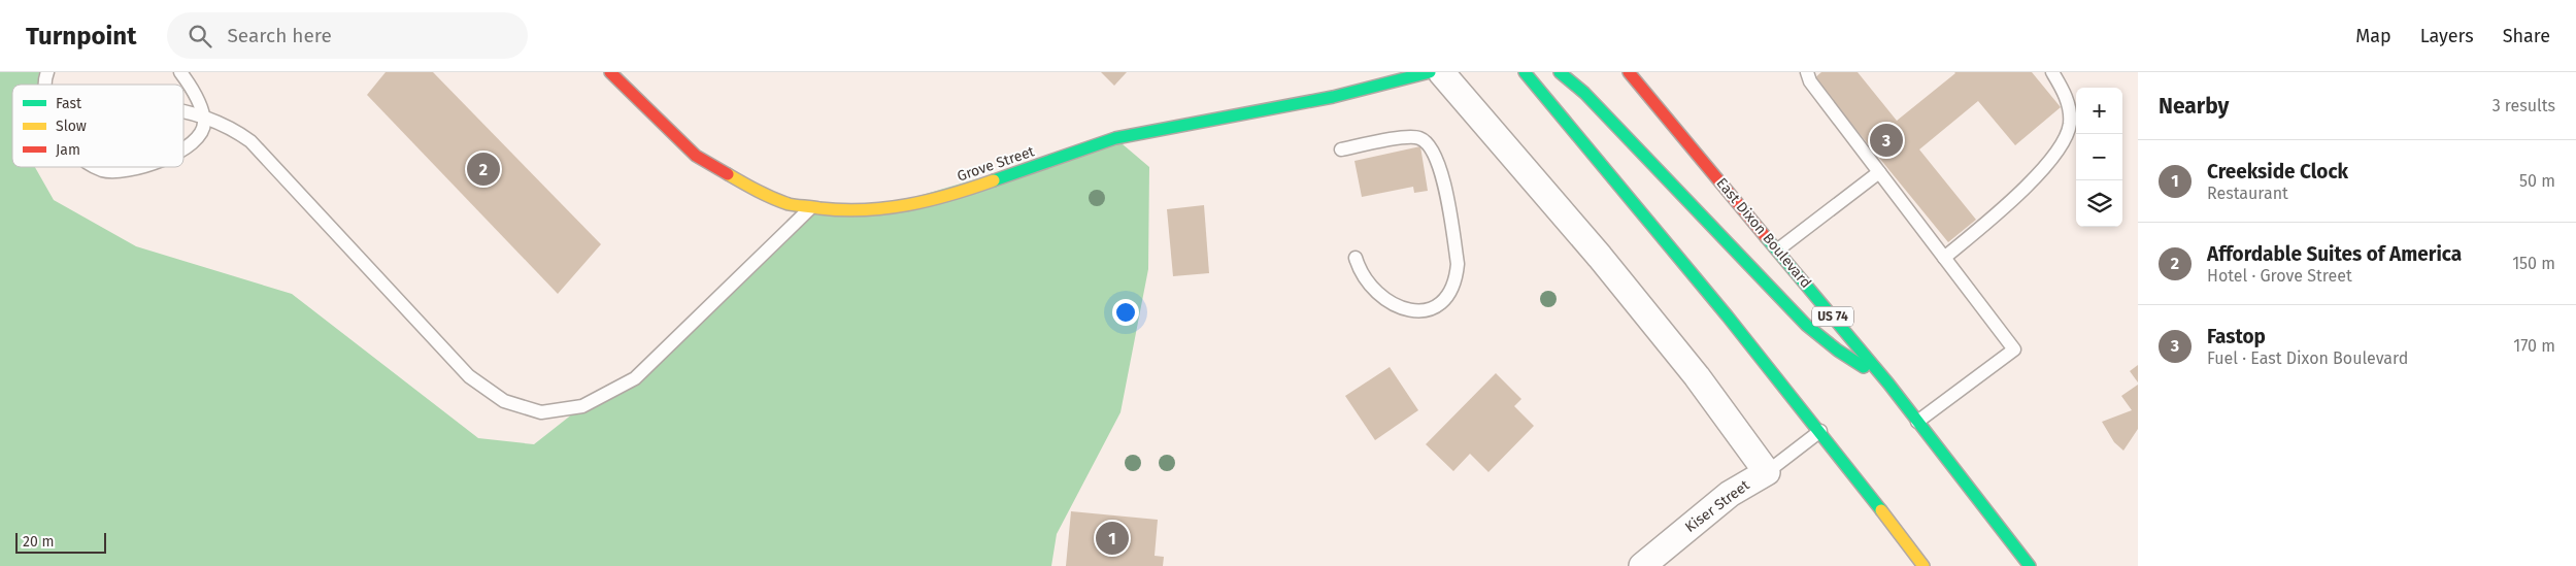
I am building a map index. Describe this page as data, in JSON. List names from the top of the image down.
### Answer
{
  "streets": {
    "main road": ["Grove Street", "East Dixon Boulevard", "US 74"],
    "street": ["Kiser Street"]
  },
  "legend": ["Fast", "Slow", "Jam"],
  "scale_bar": "20 m",
  "page": {
    "header": "Turnpoint",
    "search": "Search here",
    "nav": ["Map", "Layers", "Share"],
    "heading": ["Nearby", "3 results"],
    "map_buttons": ["+", "−"],
    "pins": ["3", "2", "1"],
    "list": [
      {
        "mark": "1",
        "name": "Creekside Clock",
        "note": "Restaurant",
        "value": "50 m"
      },
      {
        "mark": "2",
        "name": "Affordable Suites of America",
        "note": "Hotel · Grove Street",
        "value": "150 m"
      },
      {
        "mark": "3",
        "name": "Fastop",
        "note": "Fuel · East Dixon Boulevard",
        "value": "170 m"
      }
    ],
    "scale": "20 m"
  }
}
